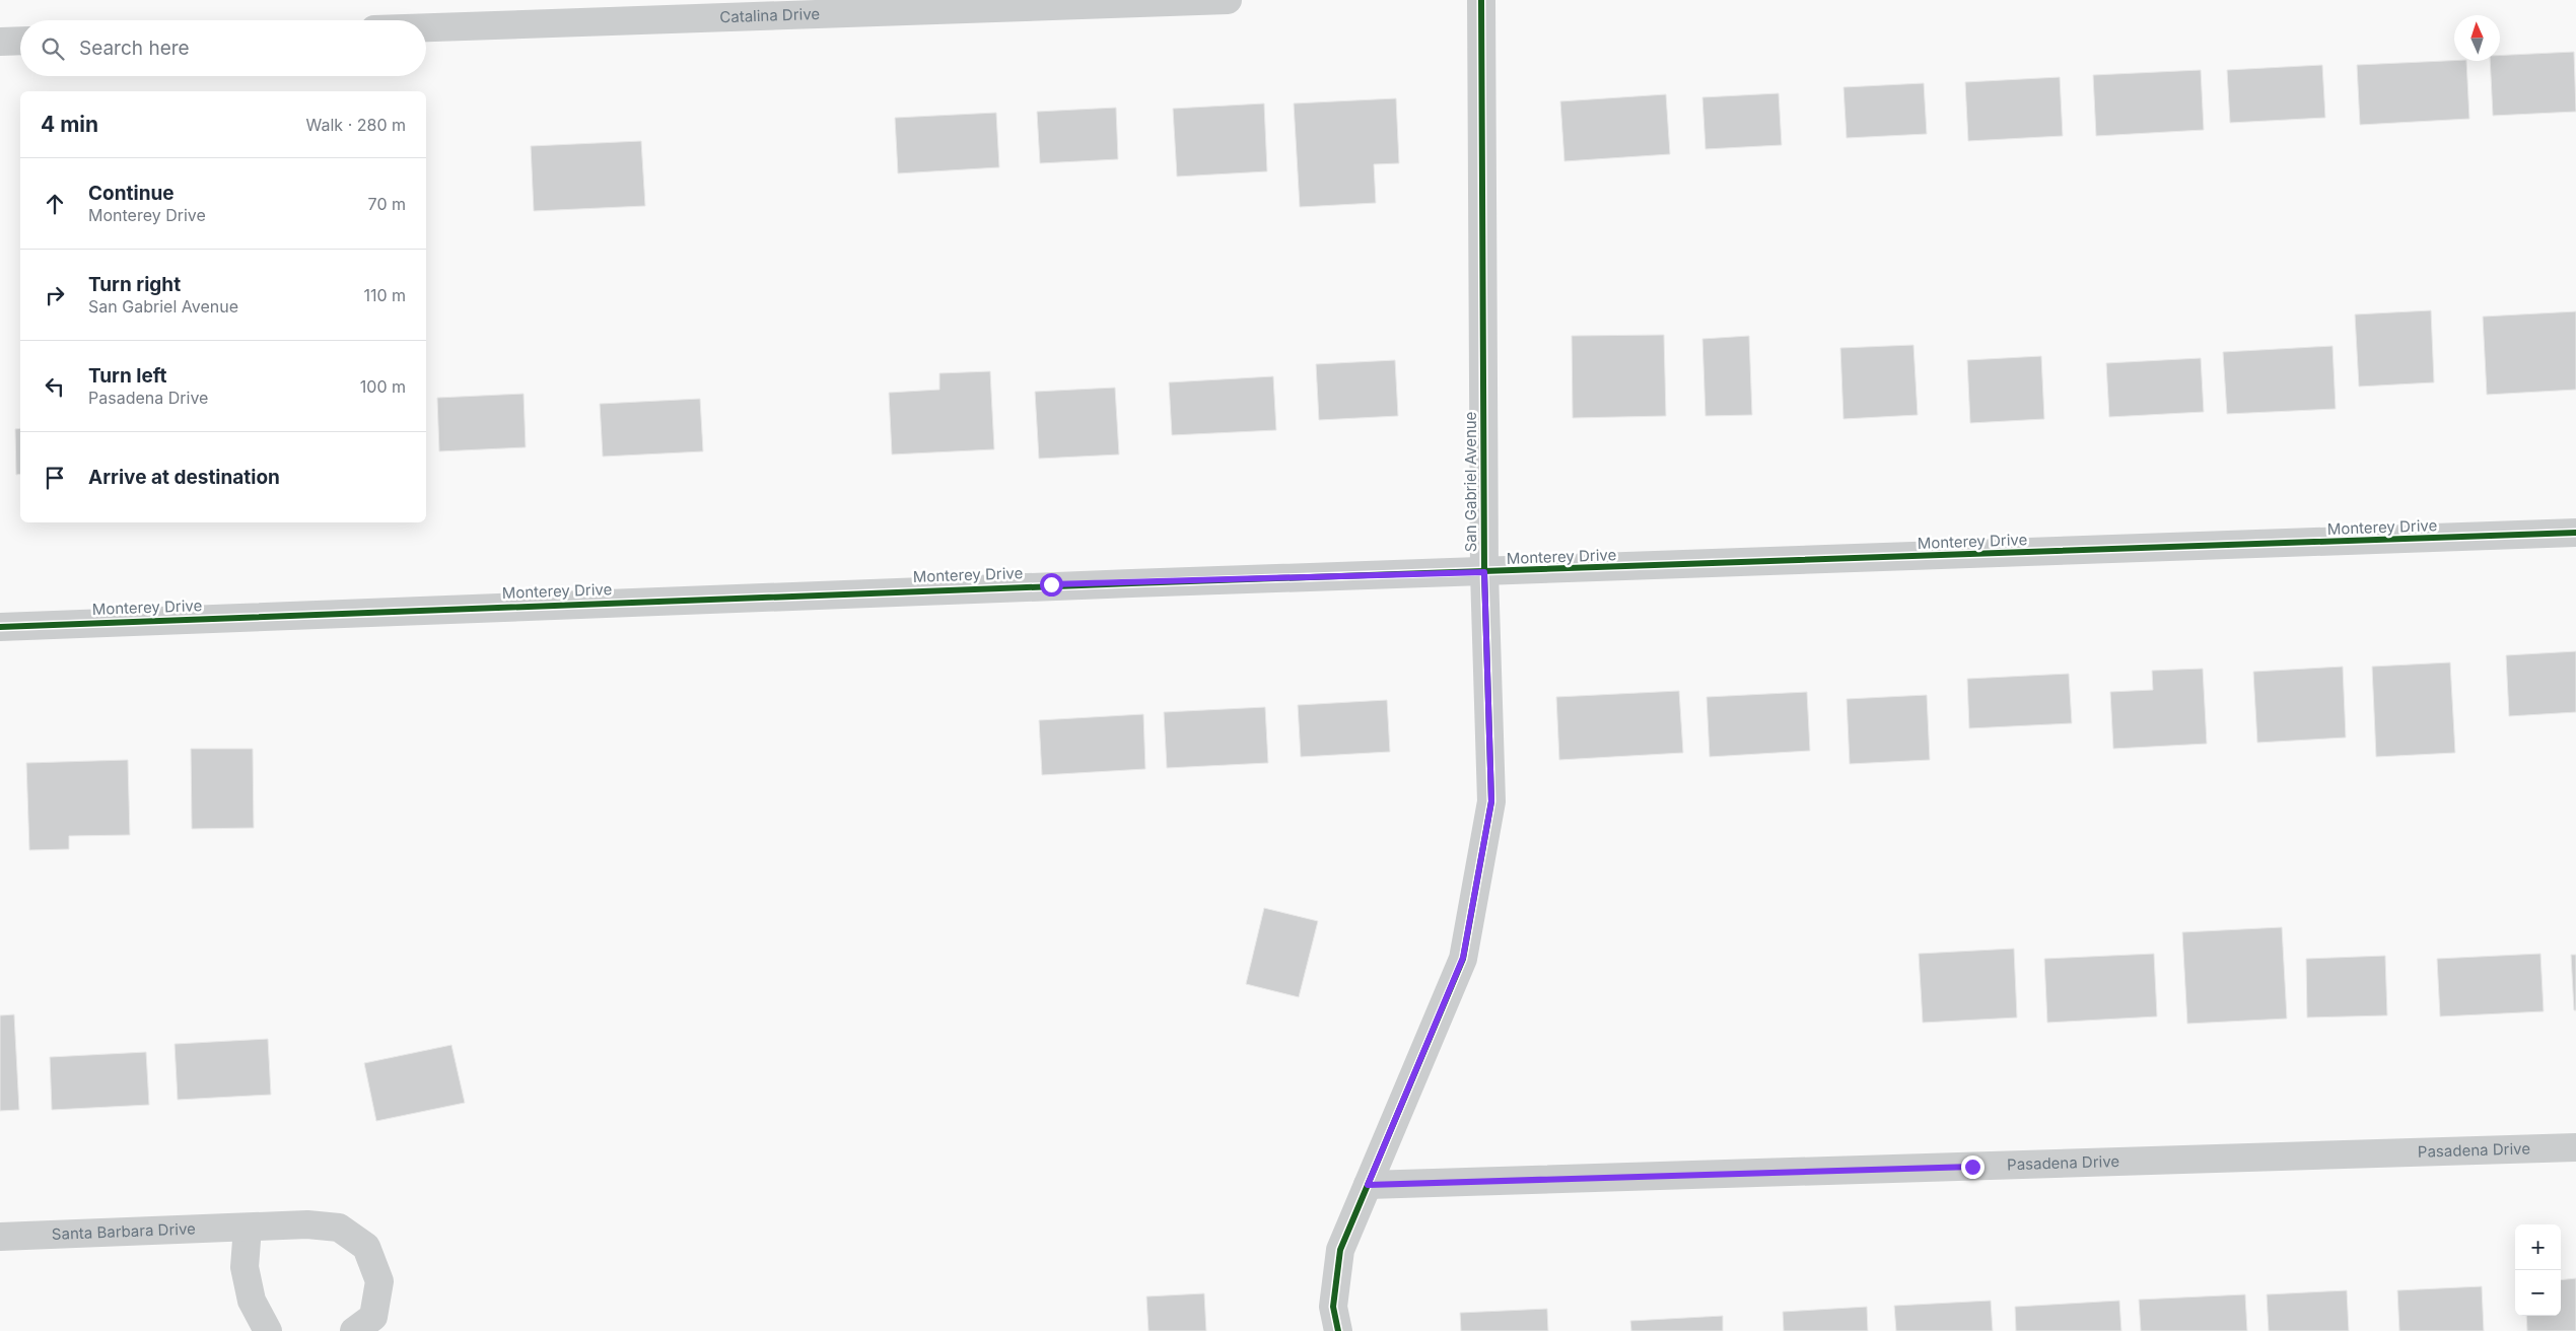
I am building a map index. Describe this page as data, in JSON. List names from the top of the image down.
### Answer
{
  "streets": {
    "street": [
      "Catalina Drive",
      "San Gabriel Avenue",
      "Monterey Drive",
      "Pasadena Drive",
      "Santa Barbara Drive"
    ]
  },
  "crossings": [
    ["San Gabriel Avenue", "Monterey Drive"],
    ["San Gabriel Avenue", "Pasadena Drive"]
  ],
  "north": "top",
  "page": {
    "search": "Search here",
    "heading": ["4 min", "Walk · 280 m"],
    "list": [
      ["Continue", "Monterey Drive", "70 m"],
      ["Turn right", "San Gabriel Avenue", "110 m"],
      ["Turn left", "Pasadena Drive", "100 m"],
      "Arrive at destination"
    ],
    "map_buttons": ["+", "−"]
  }
}
